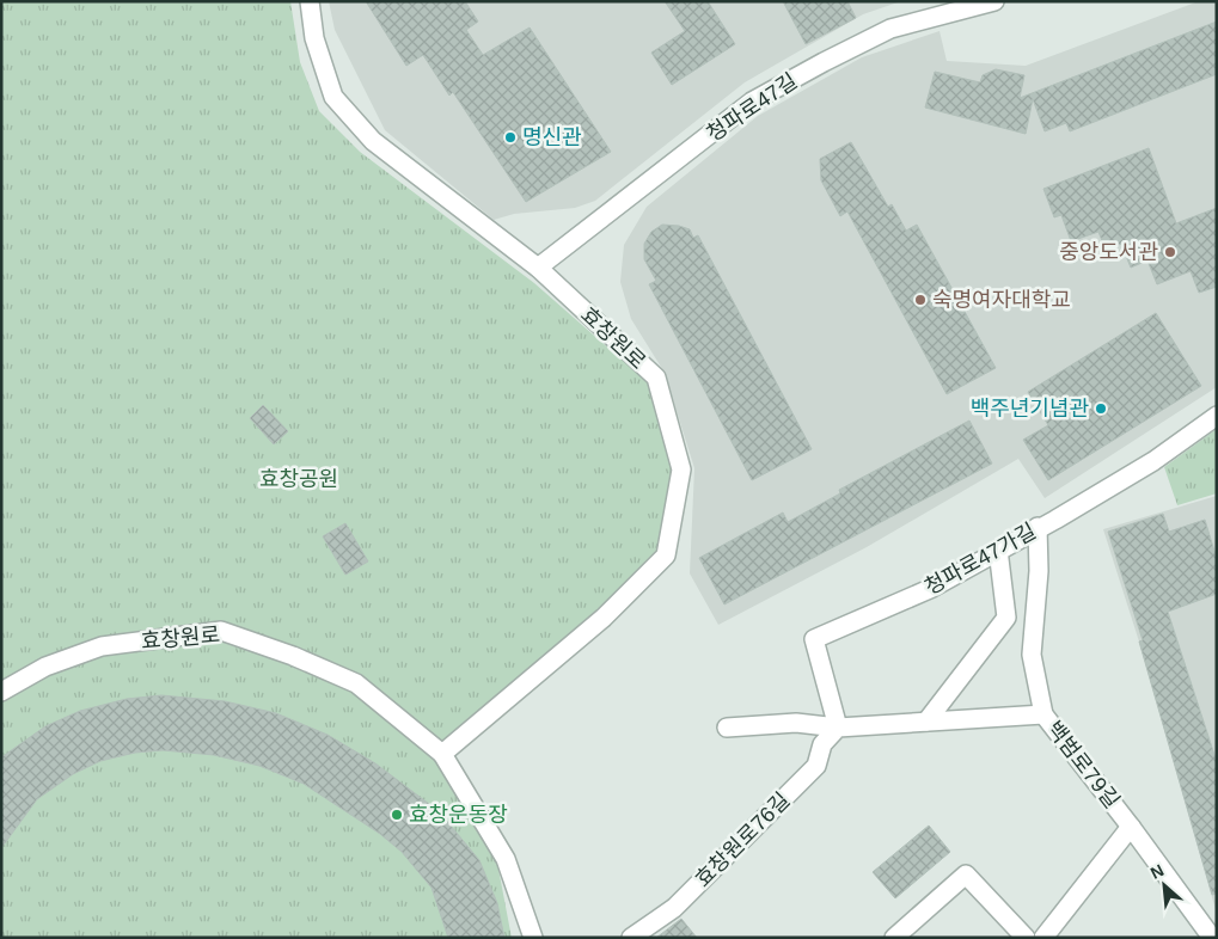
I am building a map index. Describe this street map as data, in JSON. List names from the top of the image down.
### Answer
{
  "streets": {
    "street": [
      "청파로47길",
      "효창원로",
      "청파로47가길",
      "백범로79길",
      "효창원로76길"
    ]
  },
  "crossings": [
    ["청파로47길", "효창원로"],
    ["청파로47가길", "백범로79길"],
    ["청파로47가길", "효창원로76길"]
  ],
  "parks": ["효창공원"],
  "places": [
    "명신관",
    "중앙도서관",
    "숙명여자대학교",
    "백주년기념관",
    "효창운동장"
  ],
  "north": "top left"
}
